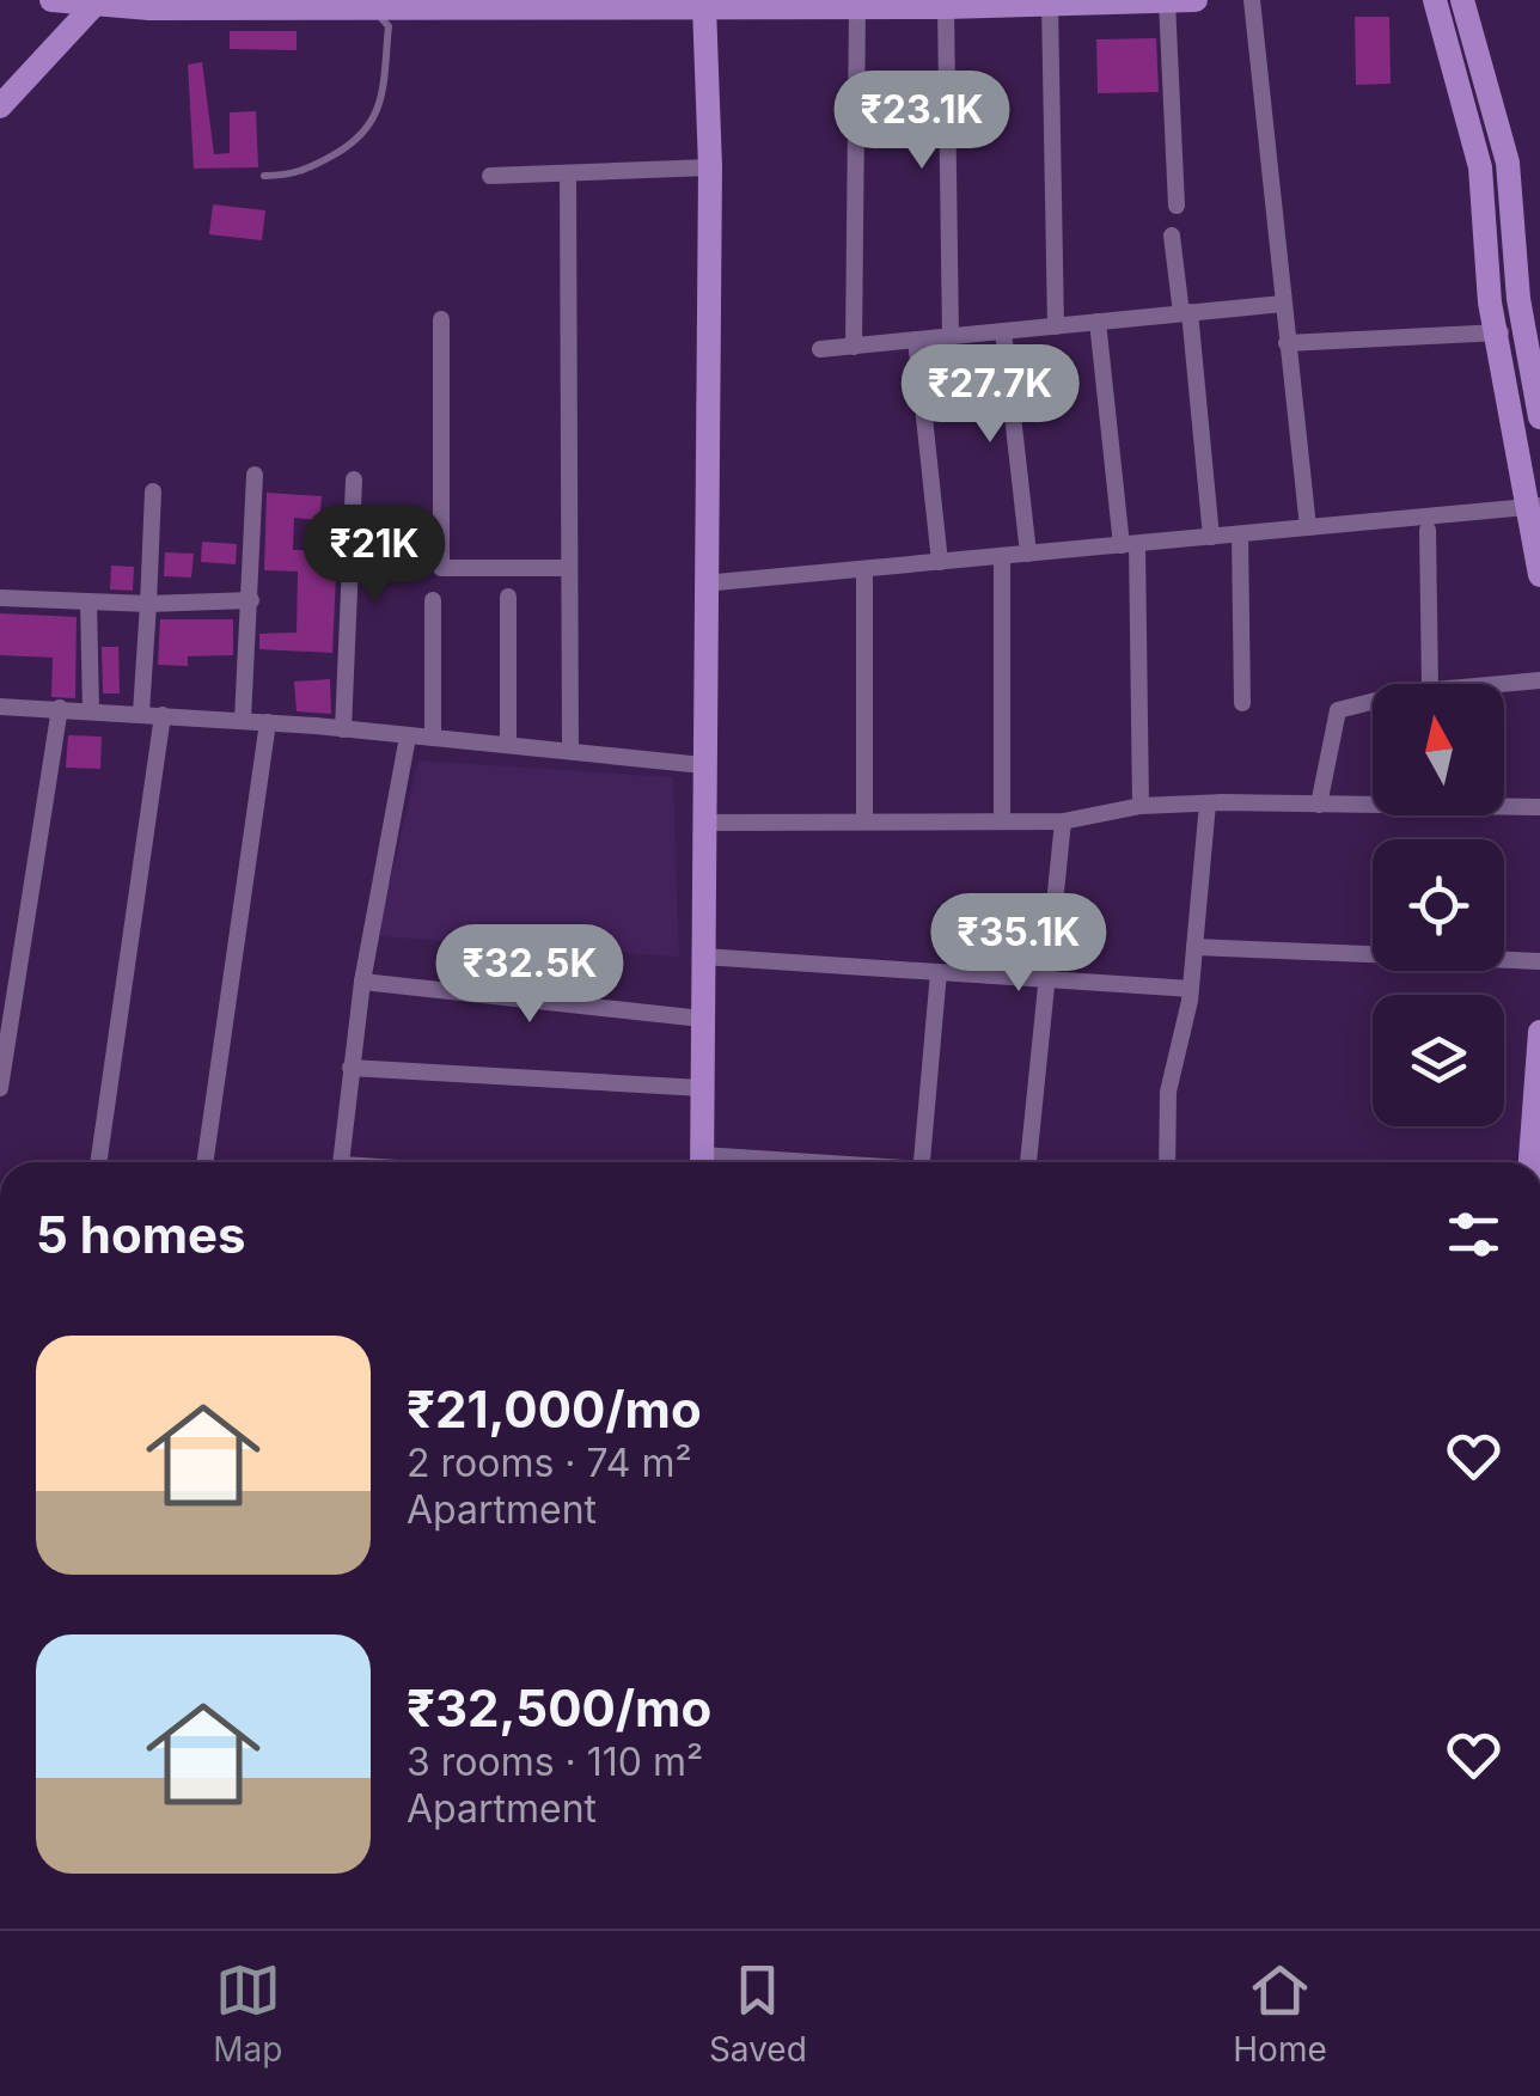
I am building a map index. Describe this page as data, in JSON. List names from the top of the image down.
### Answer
{
  "north": "top",
  "page": {
    "price": [
      "₹23.1K",
      "₹27.7K",
      "₹21K",
      "₹35.1K",
      "₹32.5K"
    ],
    "heading": "5 homes",
    "list": [
      {
        "name": "₹21,000/mo",
        "note": "2 rooms · 74 m² · Apartment"
      },
      {
        "name": "₹32,500/mo",
        "note": "3 rooms · 110 m² · Apartment"
      }
    ],
    "tabs": ["Map", "Saved", "Home"]
  }
}
